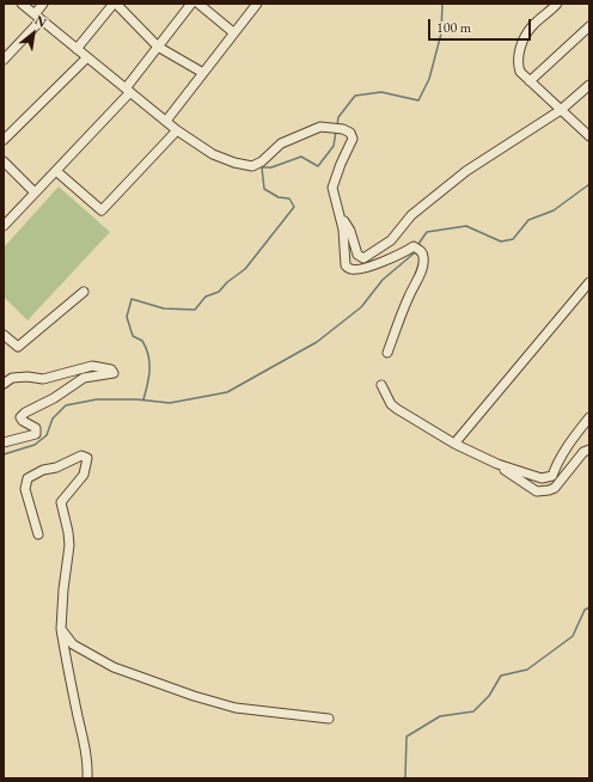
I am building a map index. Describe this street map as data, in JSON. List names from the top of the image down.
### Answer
{
  "scale_bar": "100 m",
  "north": "top right"
}
